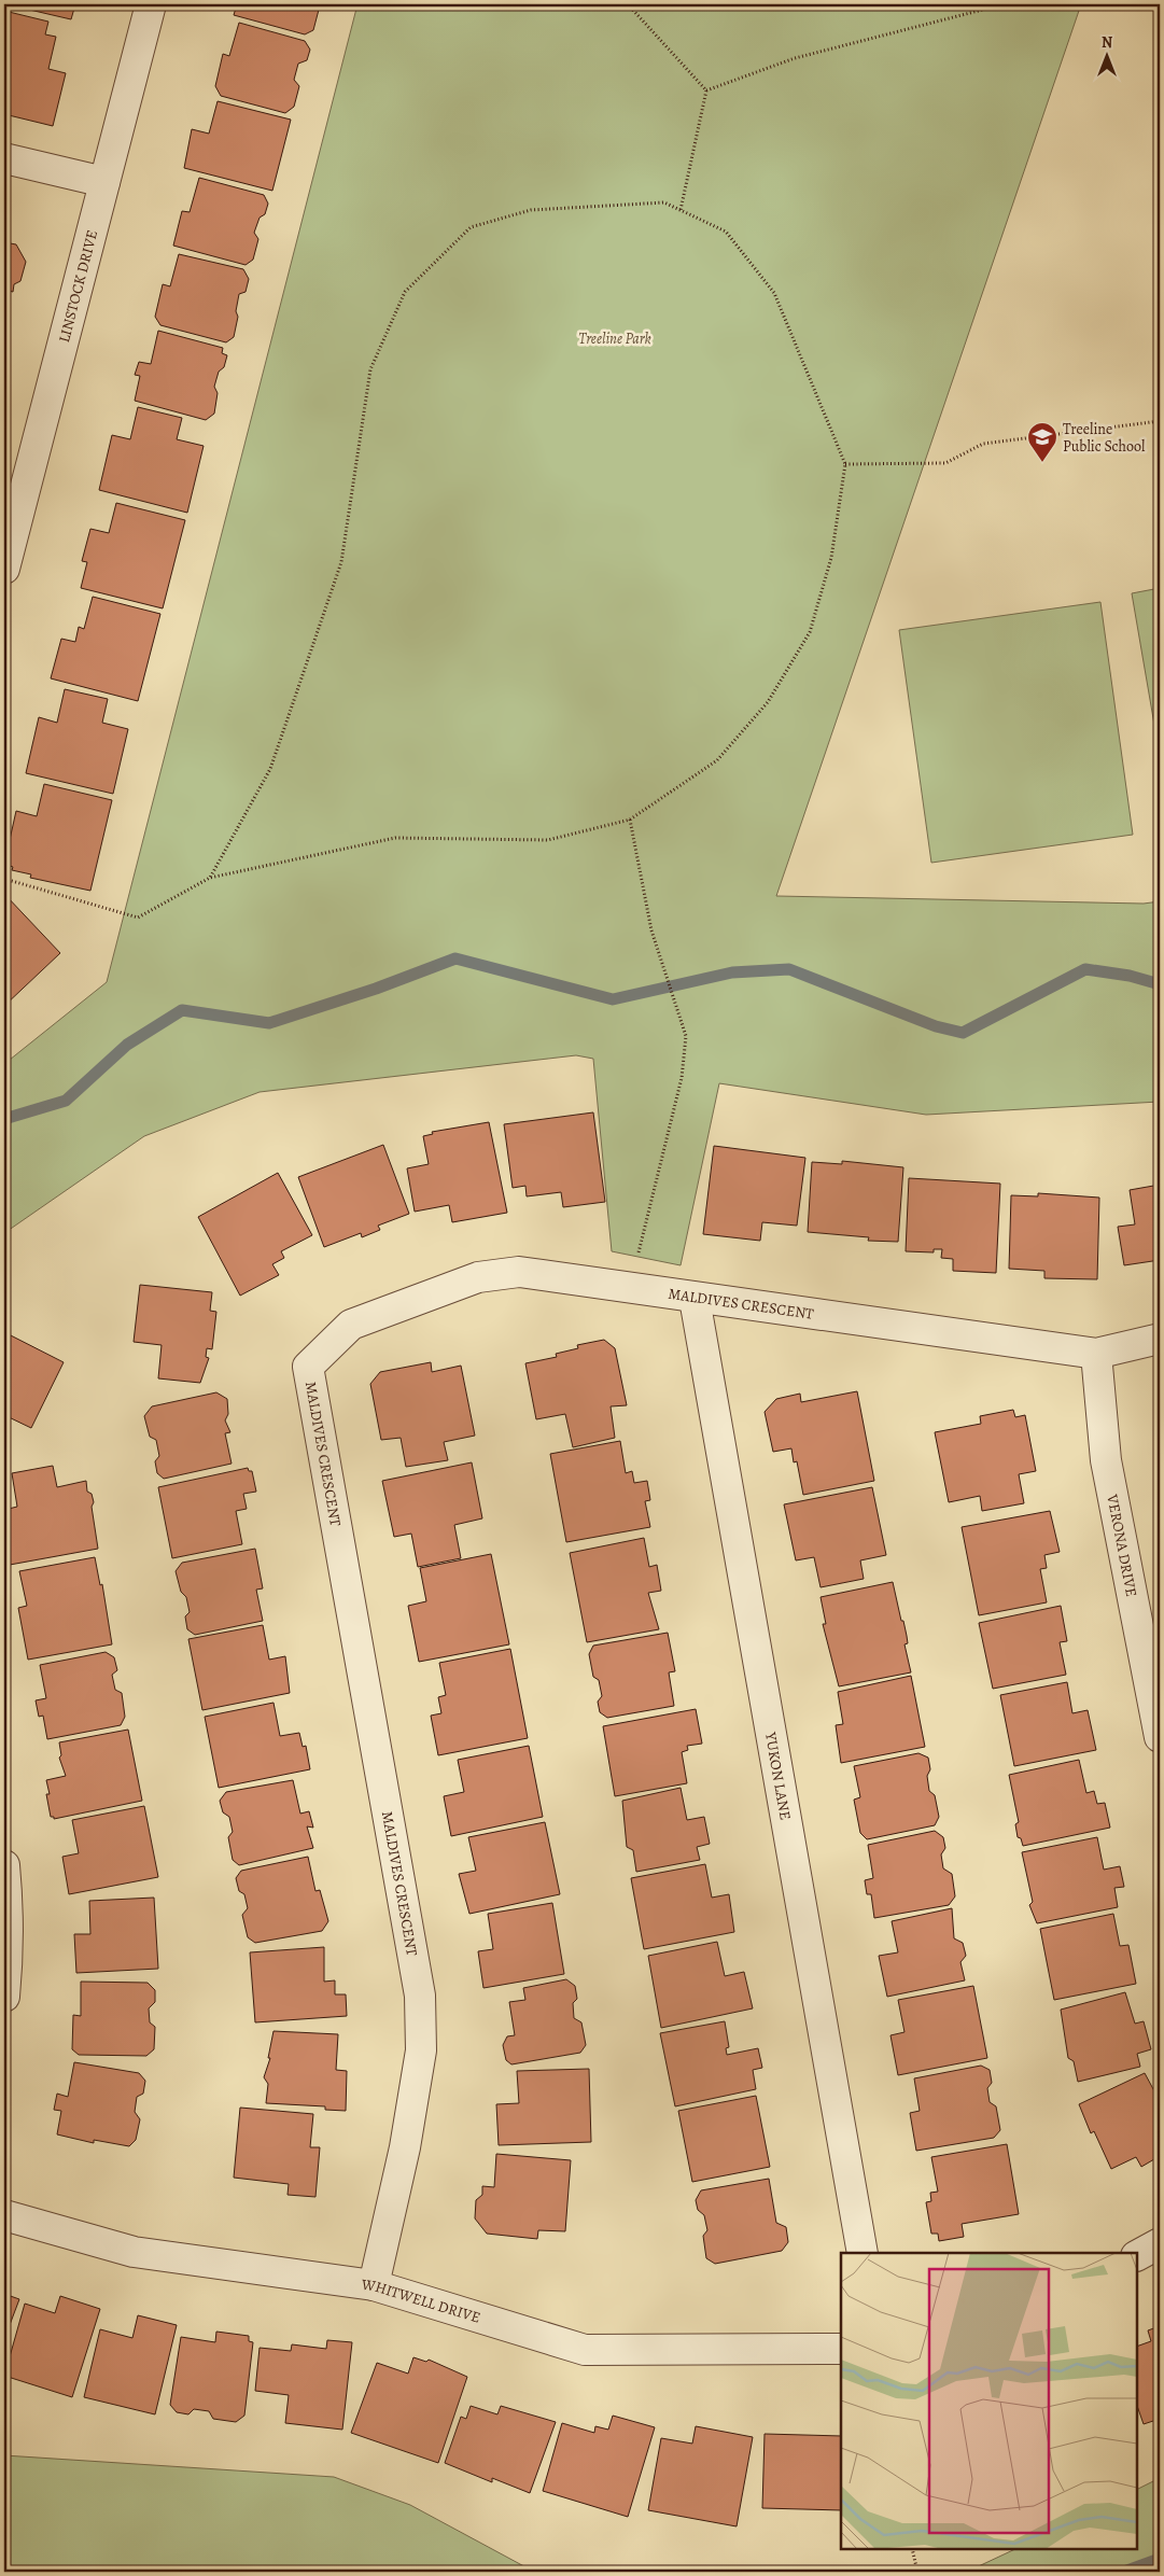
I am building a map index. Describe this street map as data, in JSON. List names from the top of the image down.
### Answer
{
  "streets": {
    "street": [
      "LINSTOCK DRIVE",
      "MALDIVES CRESCENT",
      "VERONA DRIVE",
      "YUKON LANE",
      "WHITWELL DRIVE"
    ]
  },
  "crossings": [
    ["MALDIVES CRESCENT", "VERONA DRIVE"],
    ["MALDIVES CRESCENT", "YUKON LANE"],
    ["MALDIVES CRESCENT", "WHITWELL DRIVE"]
  ],
  "parks": ["Treeline Park"],
  "places": {
    "school or university": ["Treeline Public School"]
  },
  "north": "top"
}
